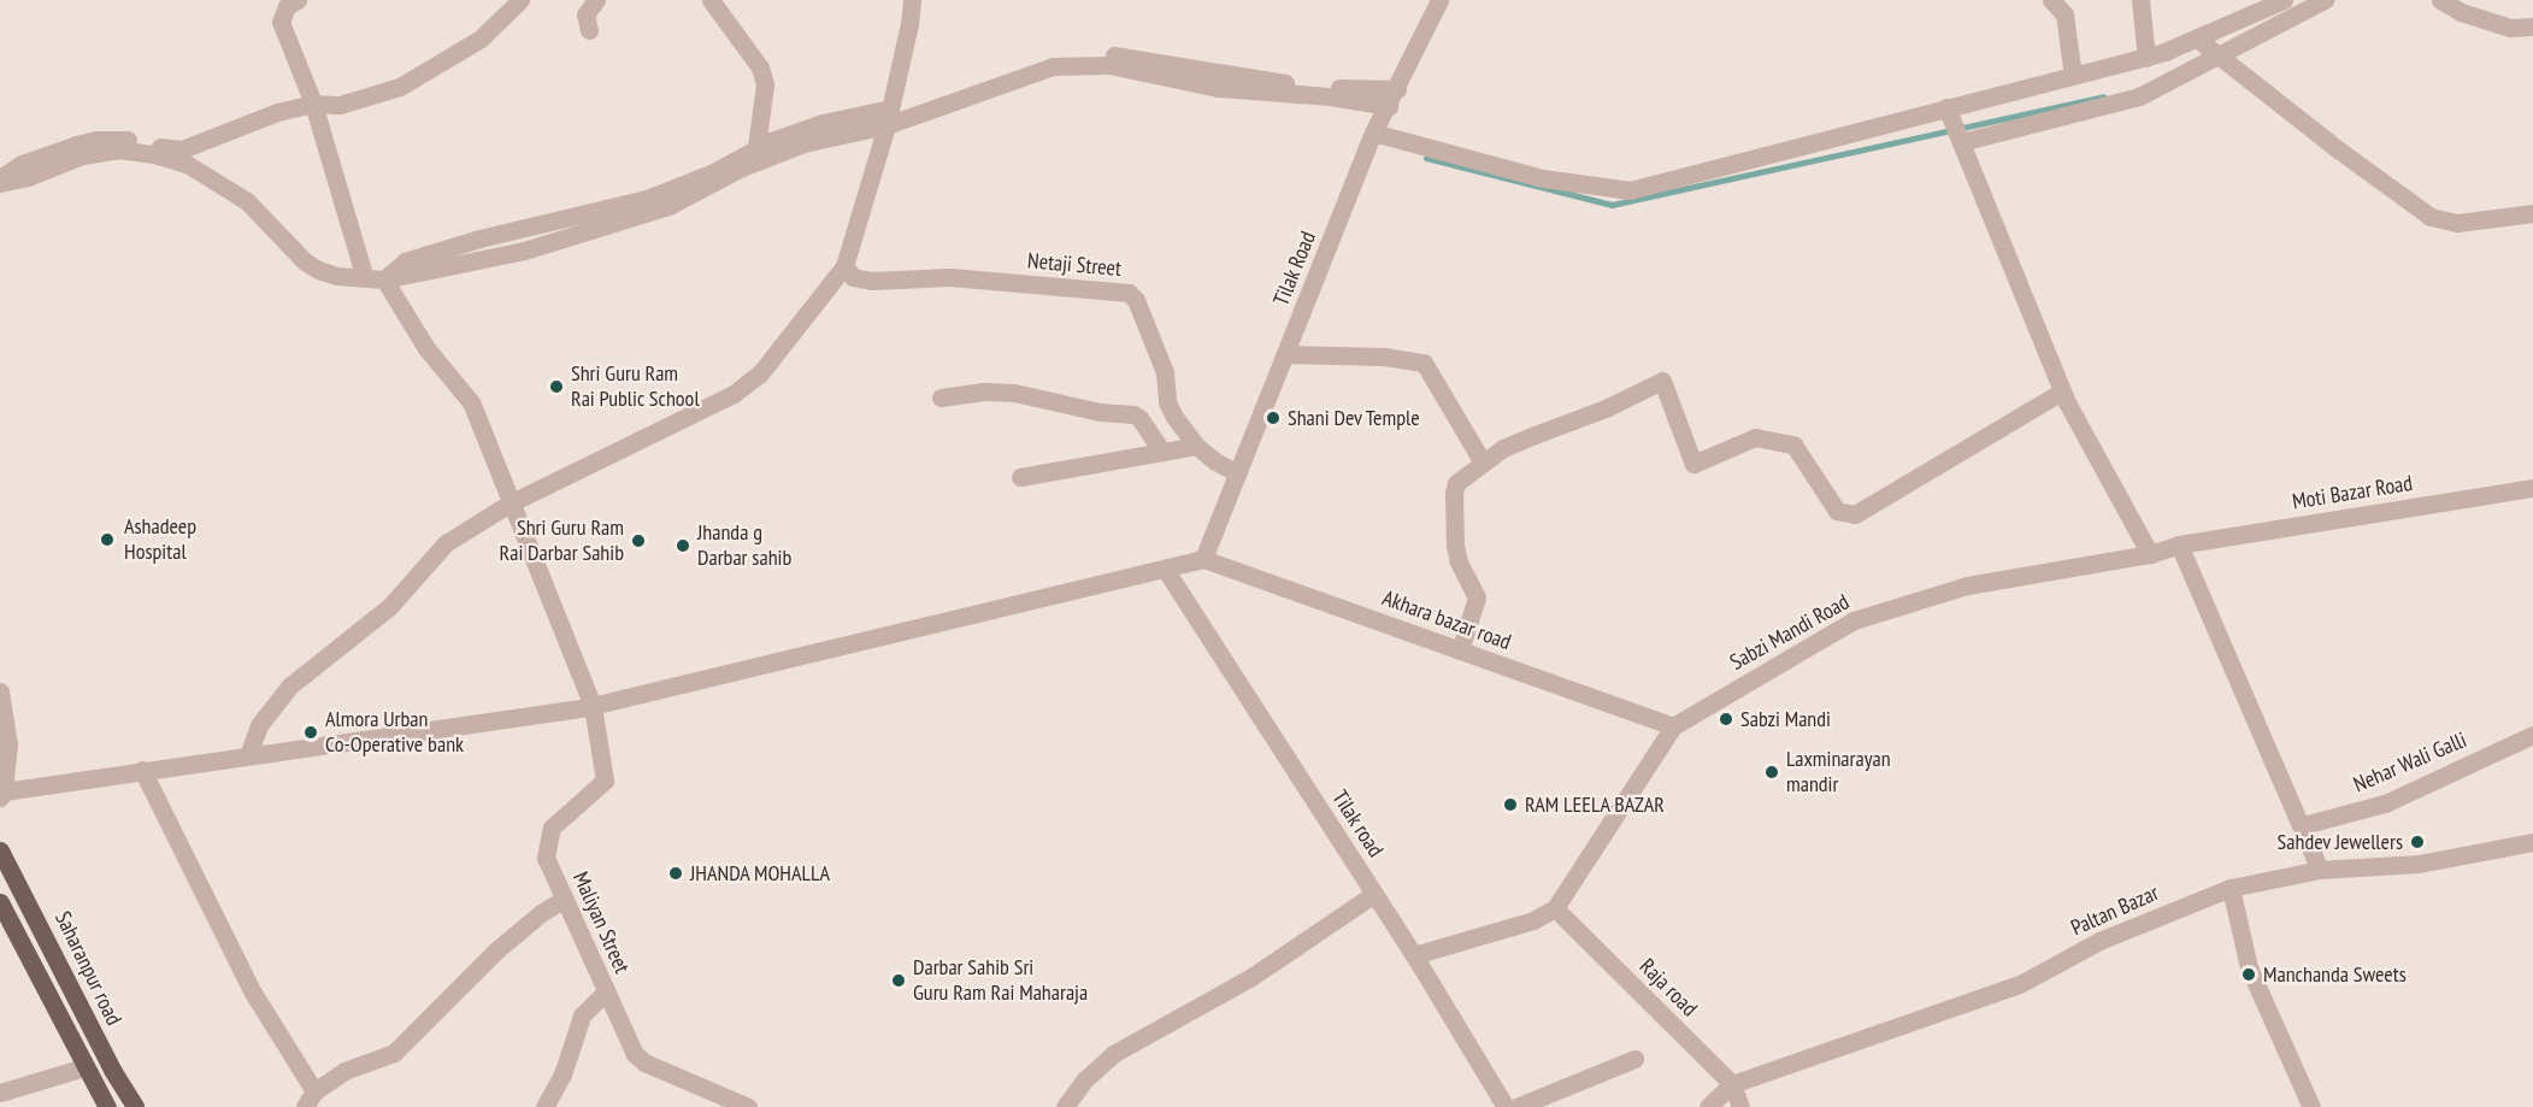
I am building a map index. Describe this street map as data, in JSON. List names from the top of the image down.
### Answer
{
  "streets": {
    "main road": ["Saharanpur road"],
    "street": [
      "Netaji Street",
      "Tilak Road",
      "Moti Bazar Road",
      "Akhara bazar road",
      "Sabzi Mandi Road",
      "Nehar Wali Galli",
      "Tilak road",
      "Paltan Bazar",
      "Maliyan Street",
      "Raja road"
    ]
  },
  "crossings": [
    ["Netaji Street", "Tilak Road"],
    ["Tilak Road", "Akhara bazar road"],
    ["Moti Bazar Road", "Sabzi Mandi Road"],
    ["Akhara bazar road", "Sabzi Mandi Road"],
    ["Sabzi Mandi Road", "Raja road"],
    ["Paltan Bazar", "Raja road"]
  ],
  "places": [
    "Shri Guru Ram Rai Public School",
    "Shani Dev Temple",
    "Ashadeep Hospital",
    "Shri Guru Ram Rai Darbar Sahib",
    "Jhanda g Darbar sahib",
    "Sabzi Mandi",
    "Almora Urban Co-Operative bank",
    "Laxminarayan mandir",
    "RAM LEELA BAZAR",
    "Sahdev Jewellers",
    "JHANDA MOHALLA",
    "Manchanda Sweets",
    "Darbar Sahib Sri Guru Ram Rai Maharaja"
  ]
}
